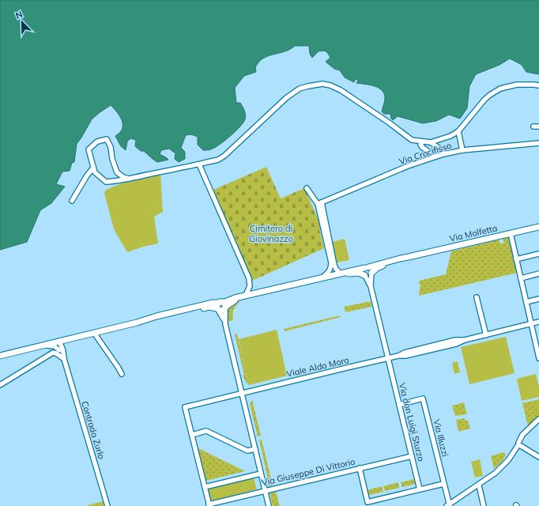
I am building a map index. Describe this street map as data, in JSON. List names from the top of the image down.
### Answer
{
  "streets": {
    "main road": ["Via Molfetta"],
    "street": [
      "Via Crocifisso",
      "Viale Aldo Moro",
      "Via don Luigi Sturzo",
      "Contrada Zurlo",
      "Via Illuzzi",
      "Via Giuseppe Di Vittorio"
    ]
  },
  "crossings": [
    ["Viale Aldo Moro", "Via don Luigi Sturzo"],
    ["Via don Luigi Sturzo", "Via Illuzzi"],
    ["Via don Luigi Sturzo", "Via Giuseppe Di Vittorio"]
  ],
  "parks": ["Cimitero di Giovinazzo"],
  "north": "top left"
}
